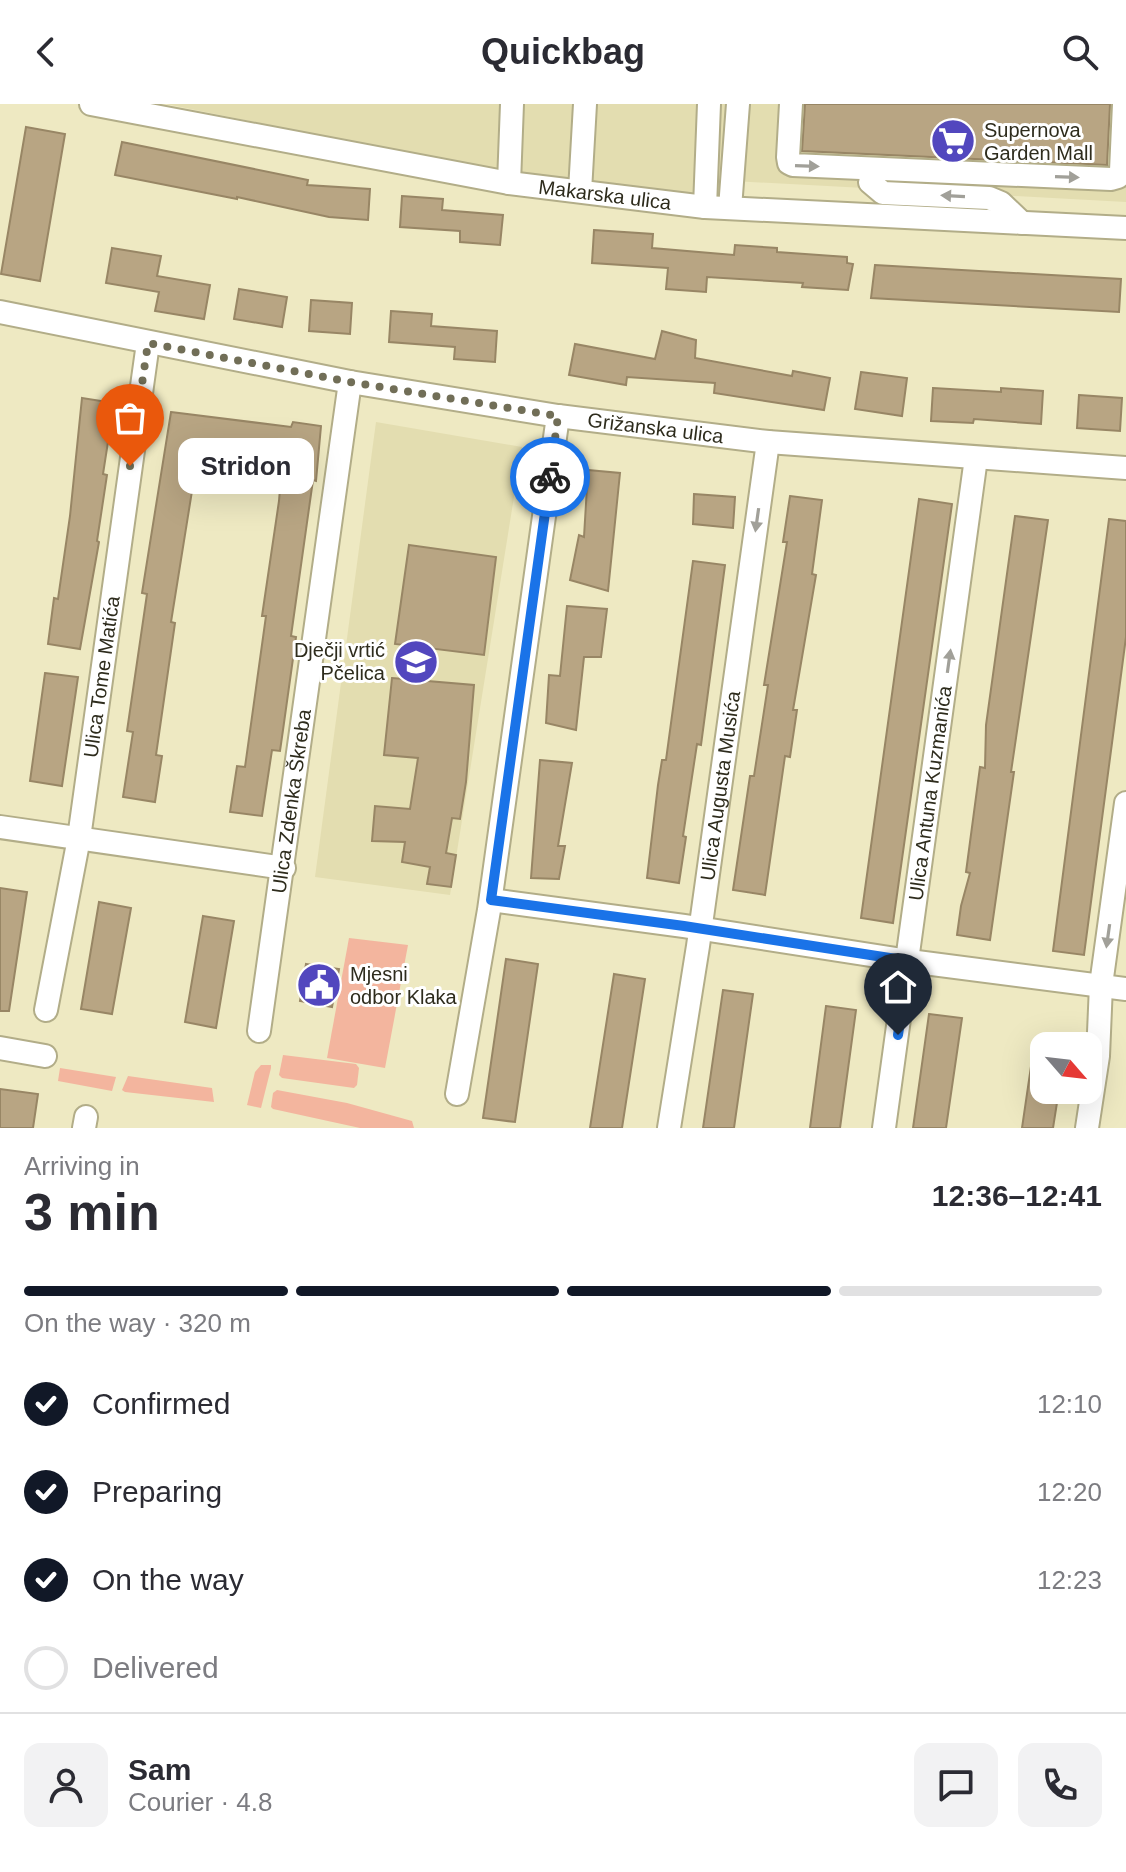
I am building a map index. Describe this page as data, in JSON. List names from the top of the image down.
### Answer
{
  "streets": {
    "street": [
      "Makarska ulica",
      "Grižanska ulica",
      "Ulica Tome Matića",
      "Ulica Augusta Musića",
      "Ulica Antuna Kuzmanića",
      "Ulica Zdenka Škreba"
    ]
  },
  "crossings": [
    ["Grižanska ulica", "Ulica Tome Matića"],
    ["Grižanska ulica", "Ulica Augusta Musića"],
    ["Grižanska ulica", "Ulica Antuna Kuzmanića"],
    ["Grižanska ulica", "Ulica Zdenka Škreba"]
  ],
  "one_way": ["Ulica Augusta Musića"],
  "places": {
    "supermarket": ["Supernova Garden Mall"],
    "other": ["Stridon"],
    "school or university": ["Dječji vrtić Pčelica"],
    "public building": ["Mjesni odbor Klaka"]
  },
  "north": "bottom right",
  "page": {
    "header": "Quickbag",
    "bubble": "Stridon",
    "heading": ["3 min", "Arriving in", "12:36–12:41"],
    "panel": ["Sam", "Courier · 4.8"],
    "bar": "On the way · 320 m",
    "list": [
      ["Confirmed", "12:10"],
      ["Preparing", "12:20"],
      ["On the way", "12:23"],
      "Delivered"
    ]
  }
}
